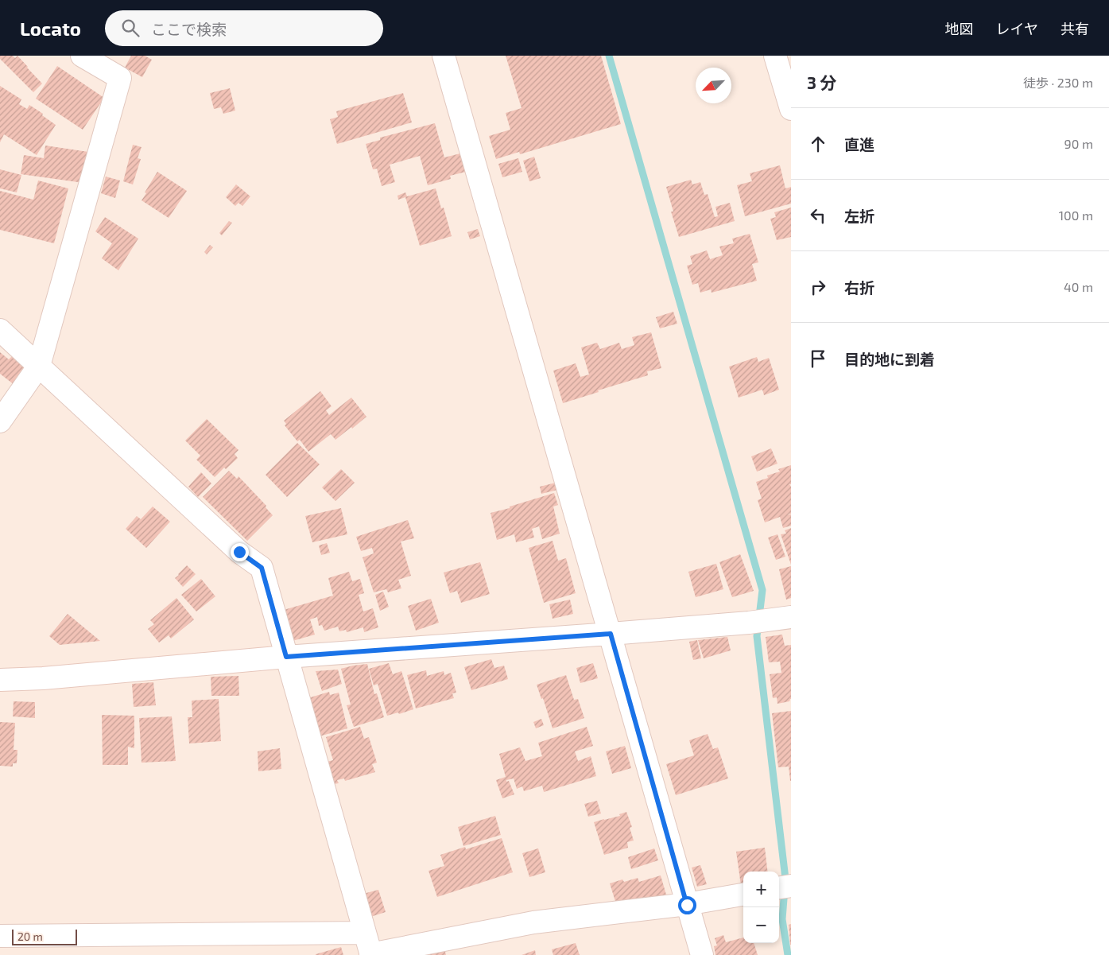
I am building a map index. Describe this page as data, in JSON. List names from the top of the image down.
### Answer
{
  "scale_bar": "20 m",
  "north": "bottom left",
  "page": {
    "header": "Locato",
    "search": "ここで検索",
    "nav": ["地図", "レイヤ", "共有"],
    "heading": ["3 分", "徒歩 · 230 m"],
    "list": [
      ["直進", "90 m"],
      ["左折", "100 m"],
      ["右折", "40 m"],
      "目的地に到着"
    ],
    "map_buttons": ["+", "−"],
    "scale": "20 m"
  }
}
